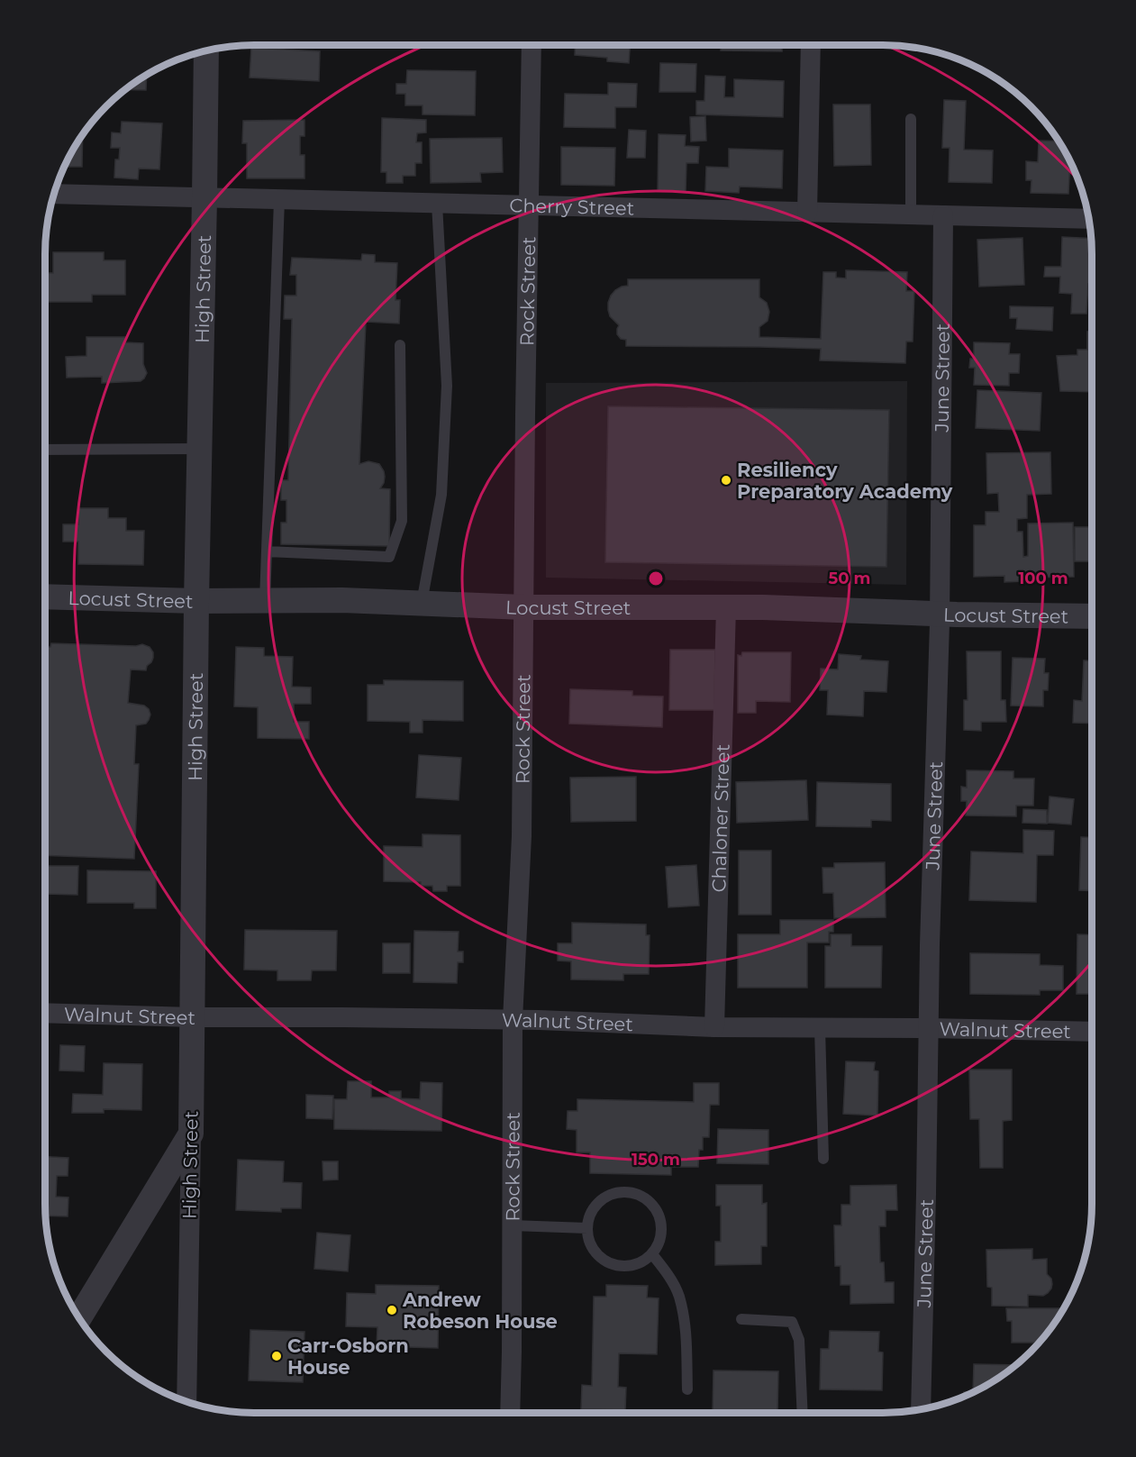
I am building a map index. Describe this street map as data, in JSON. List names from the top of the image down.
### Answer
{
  "streets": {
    "street": [
      "Cherry Street",
      "High Street",
      "Rock Street",
      "June Street",
      "Locust Street",
      "Chaloner Street",
      "Walnut Street"
    ]
  },
  "crossings": [
    ["Cherry Street", "High Street"],
    ["Cherry Street", "Rock Street"],
    ["Cherry Street", "June Street"],
    ["High Street", "Locust Street"],
    ["High Street", "Walnut Street"],
    ["Rock Street", "Locust Street"],
    ["Rock Street", "Walnut Street"],
    ["June Street", "Locust Street"],
    ["June Street", "Walnut Street"],
    ["Locust Street", "Chaloner Street"],
    ["Chaloner Street", "Walnut Street"]
  ],
  "places": ["Resiliency Preparatory Academy", "Andrew Robeson House", "Carr-Osborn House"],
  "rings": ["50 m", "100 m", "150 m"]
}
